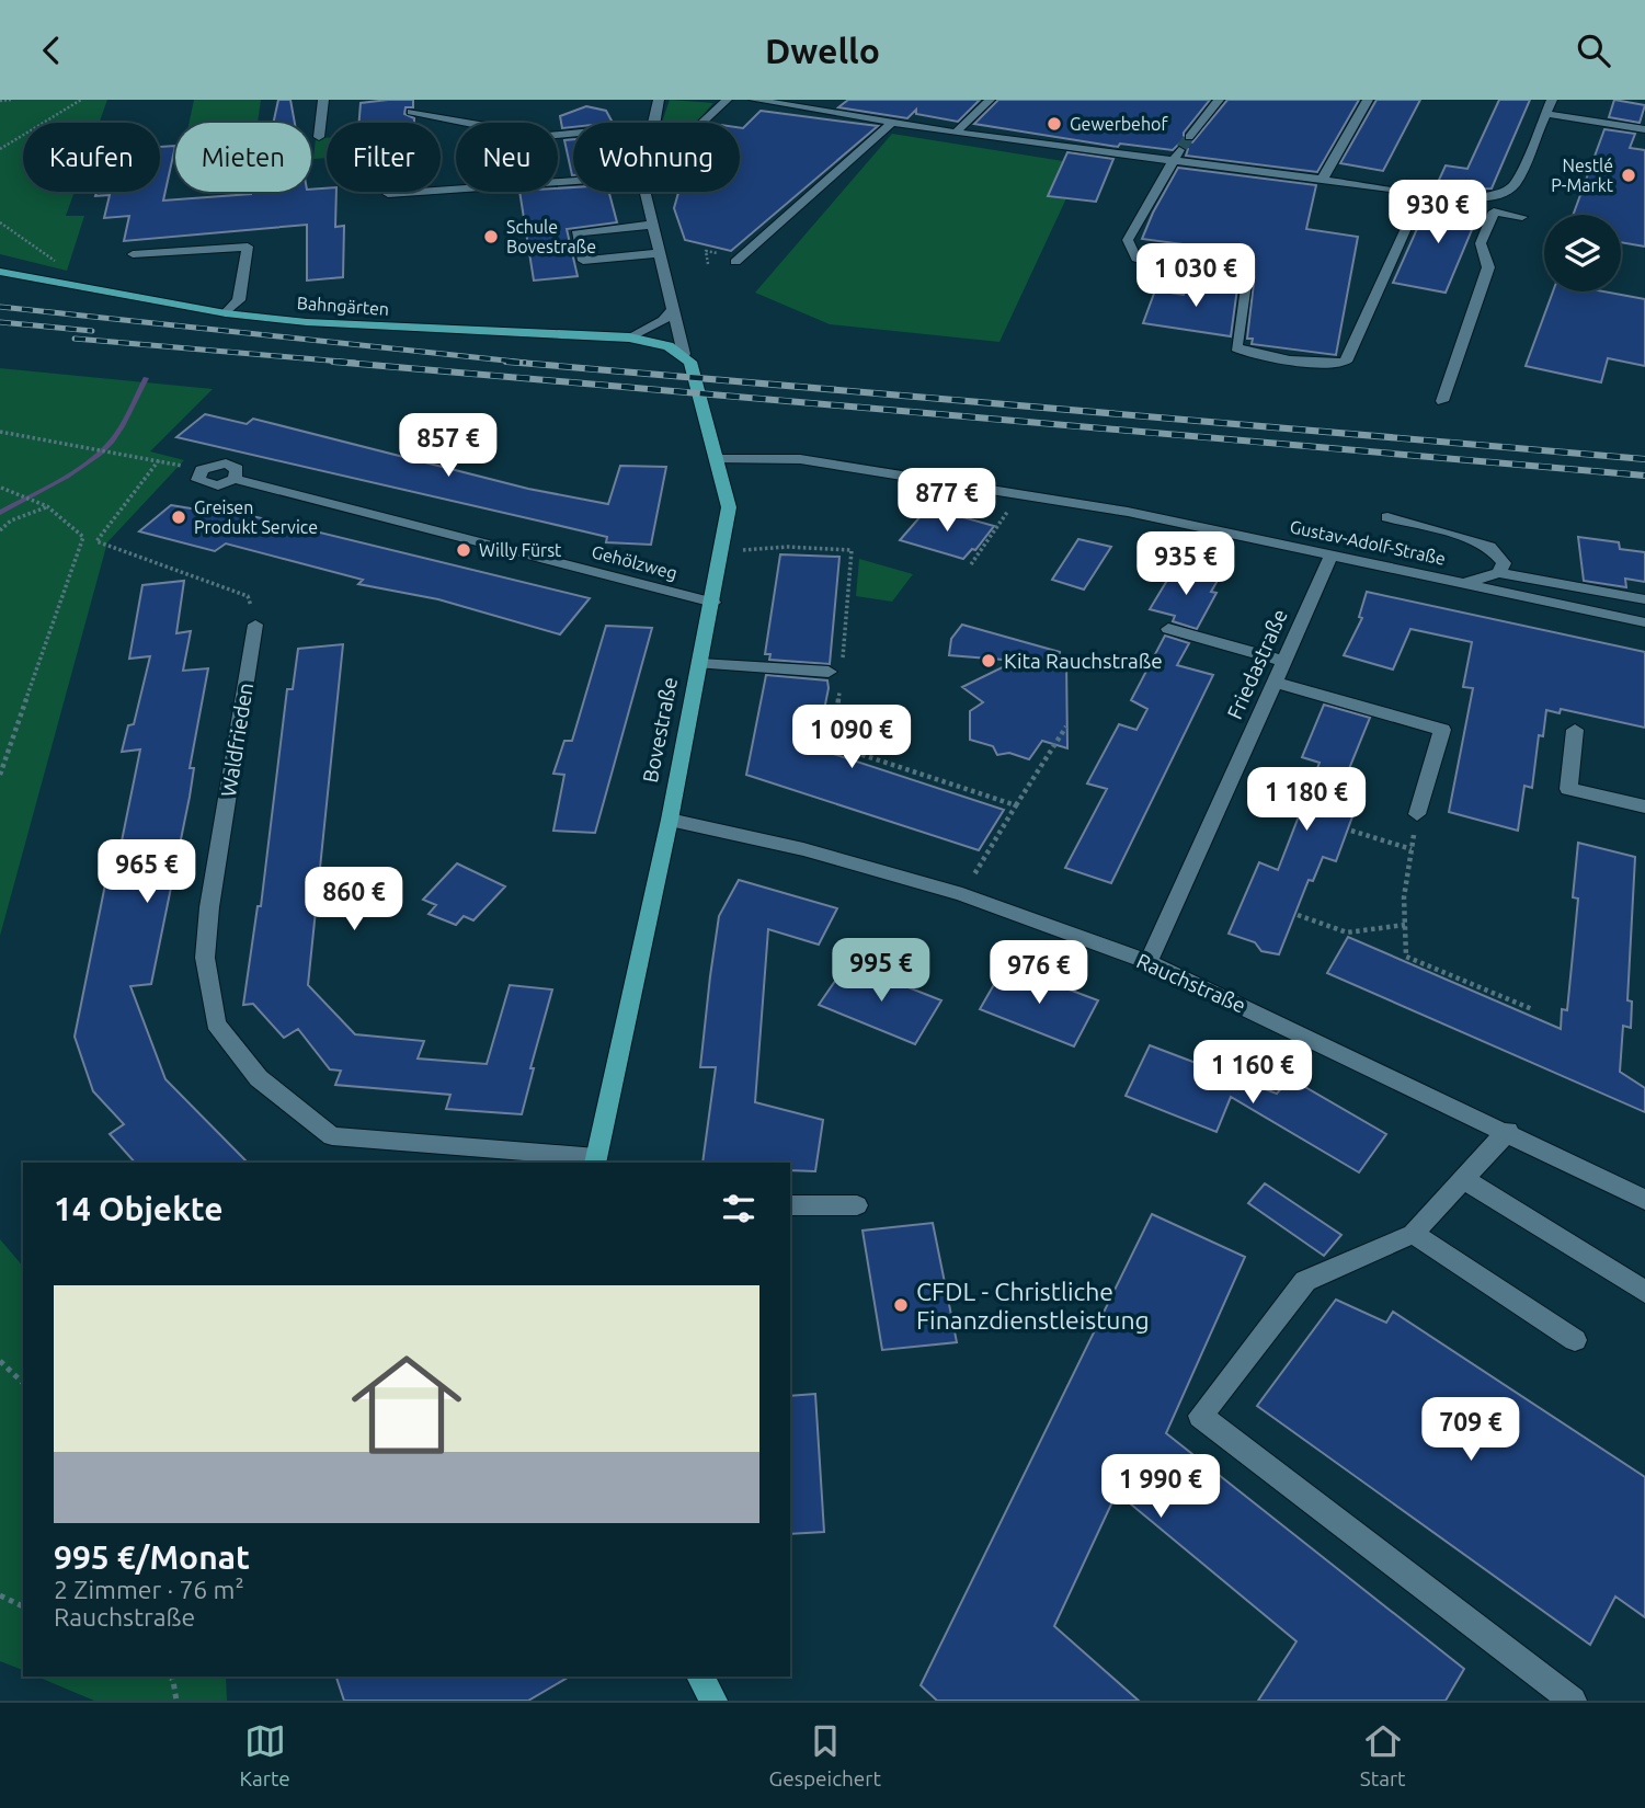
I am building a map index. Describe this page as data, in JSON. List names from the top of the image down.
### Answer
{
  "streets": {
    "main road": ["Bahngärten", "Bovestraße"],
    "street": [
      "Gustav-Adolf-Straße",
      "Gehölzweg",
      "Friedastraße",
      "Waldfrieden",
      "Rauchstraße"
    ]
  },
  "crossings": [
    ["Bahngärten", "Bovestraße"],
    ["Gustav-Adolf-Straße", "Friedastraße"],
    ["Gustav-Adolf-Straße", "Bovestraße"],
    ["Gehölzweg", "Bovestraße"],
    ["Friedastraße", "Rauchstraße"],
    ["Bovestraße", "Waldfrieden"],
    ["Bovestraße", "Rauchstraße"]
  ],
  "places": [
    "Gewerbehof",
    "Nestlé P-Markt",
    "Schule Bovestraße",
    "Greisen Produkt Service",
    "Willy Fürst",
    "Kita Rauchstraße",
    "CFDL - Christliche Finanzdienstleistung"
  ],
  "page": {
    "header": "Dwello",
    "chip": [
      "Kaufen",
      "Mieten",
      "Filter",
      "Neu",
      "Wohnung"
    ],
    "price": [
      "930 €",
      "1 030 €",
      "857 €",
      "877 €",
      "935 €",
      "1 090 €",
      "1 180 €",
      "965 €",
      "860 €",
      "995 €",
      "976 €",
      "1 160 €",
      "709 €",
      "1 990 €"
    ],
    "heading": "14 Objekte",
    "list": [
      {
        "name": "995 €/Monat",
        "note": "2 Zimmer · 76 m² · Rauchstraße"
      }
    ],
    "tabs": ["Karte", "Gespeichert", "Start"]
  }
}
